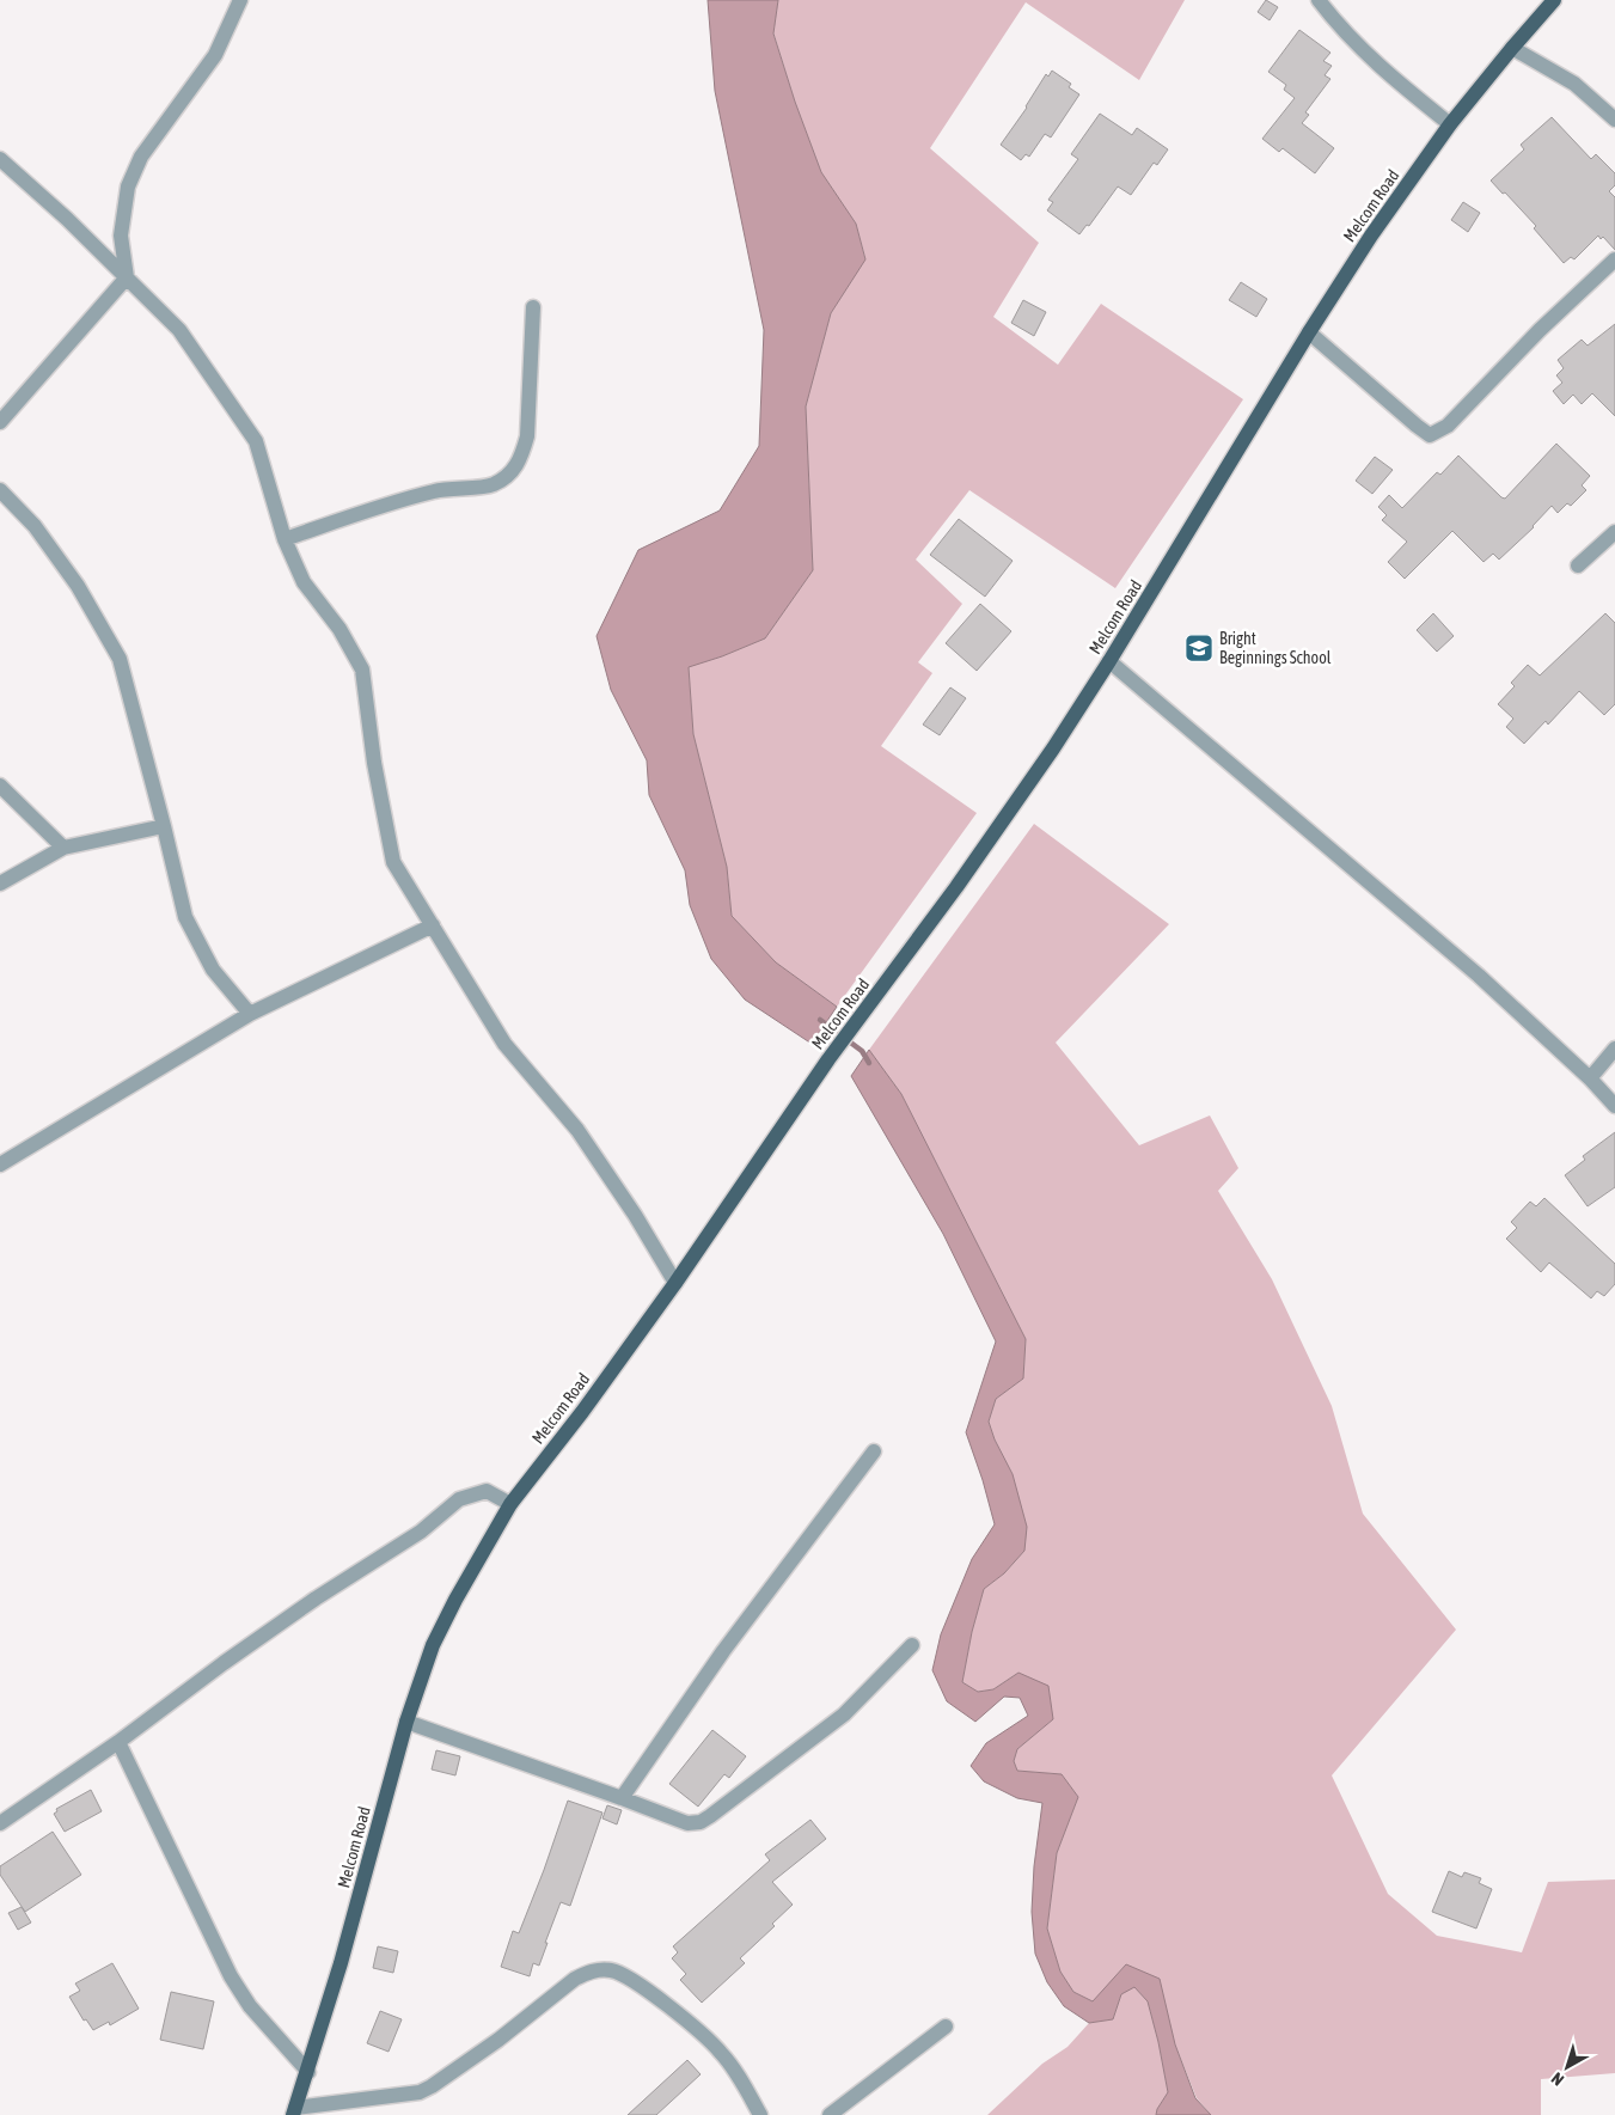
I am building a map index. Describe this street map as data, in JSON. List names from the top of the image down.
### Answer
{
  "streets": {
    "main road": ["Melcom Road"]
  },
  "places": {
    "school or university": ["Bright Beginnings School"]
  },
  "north": "bottom left"
}
